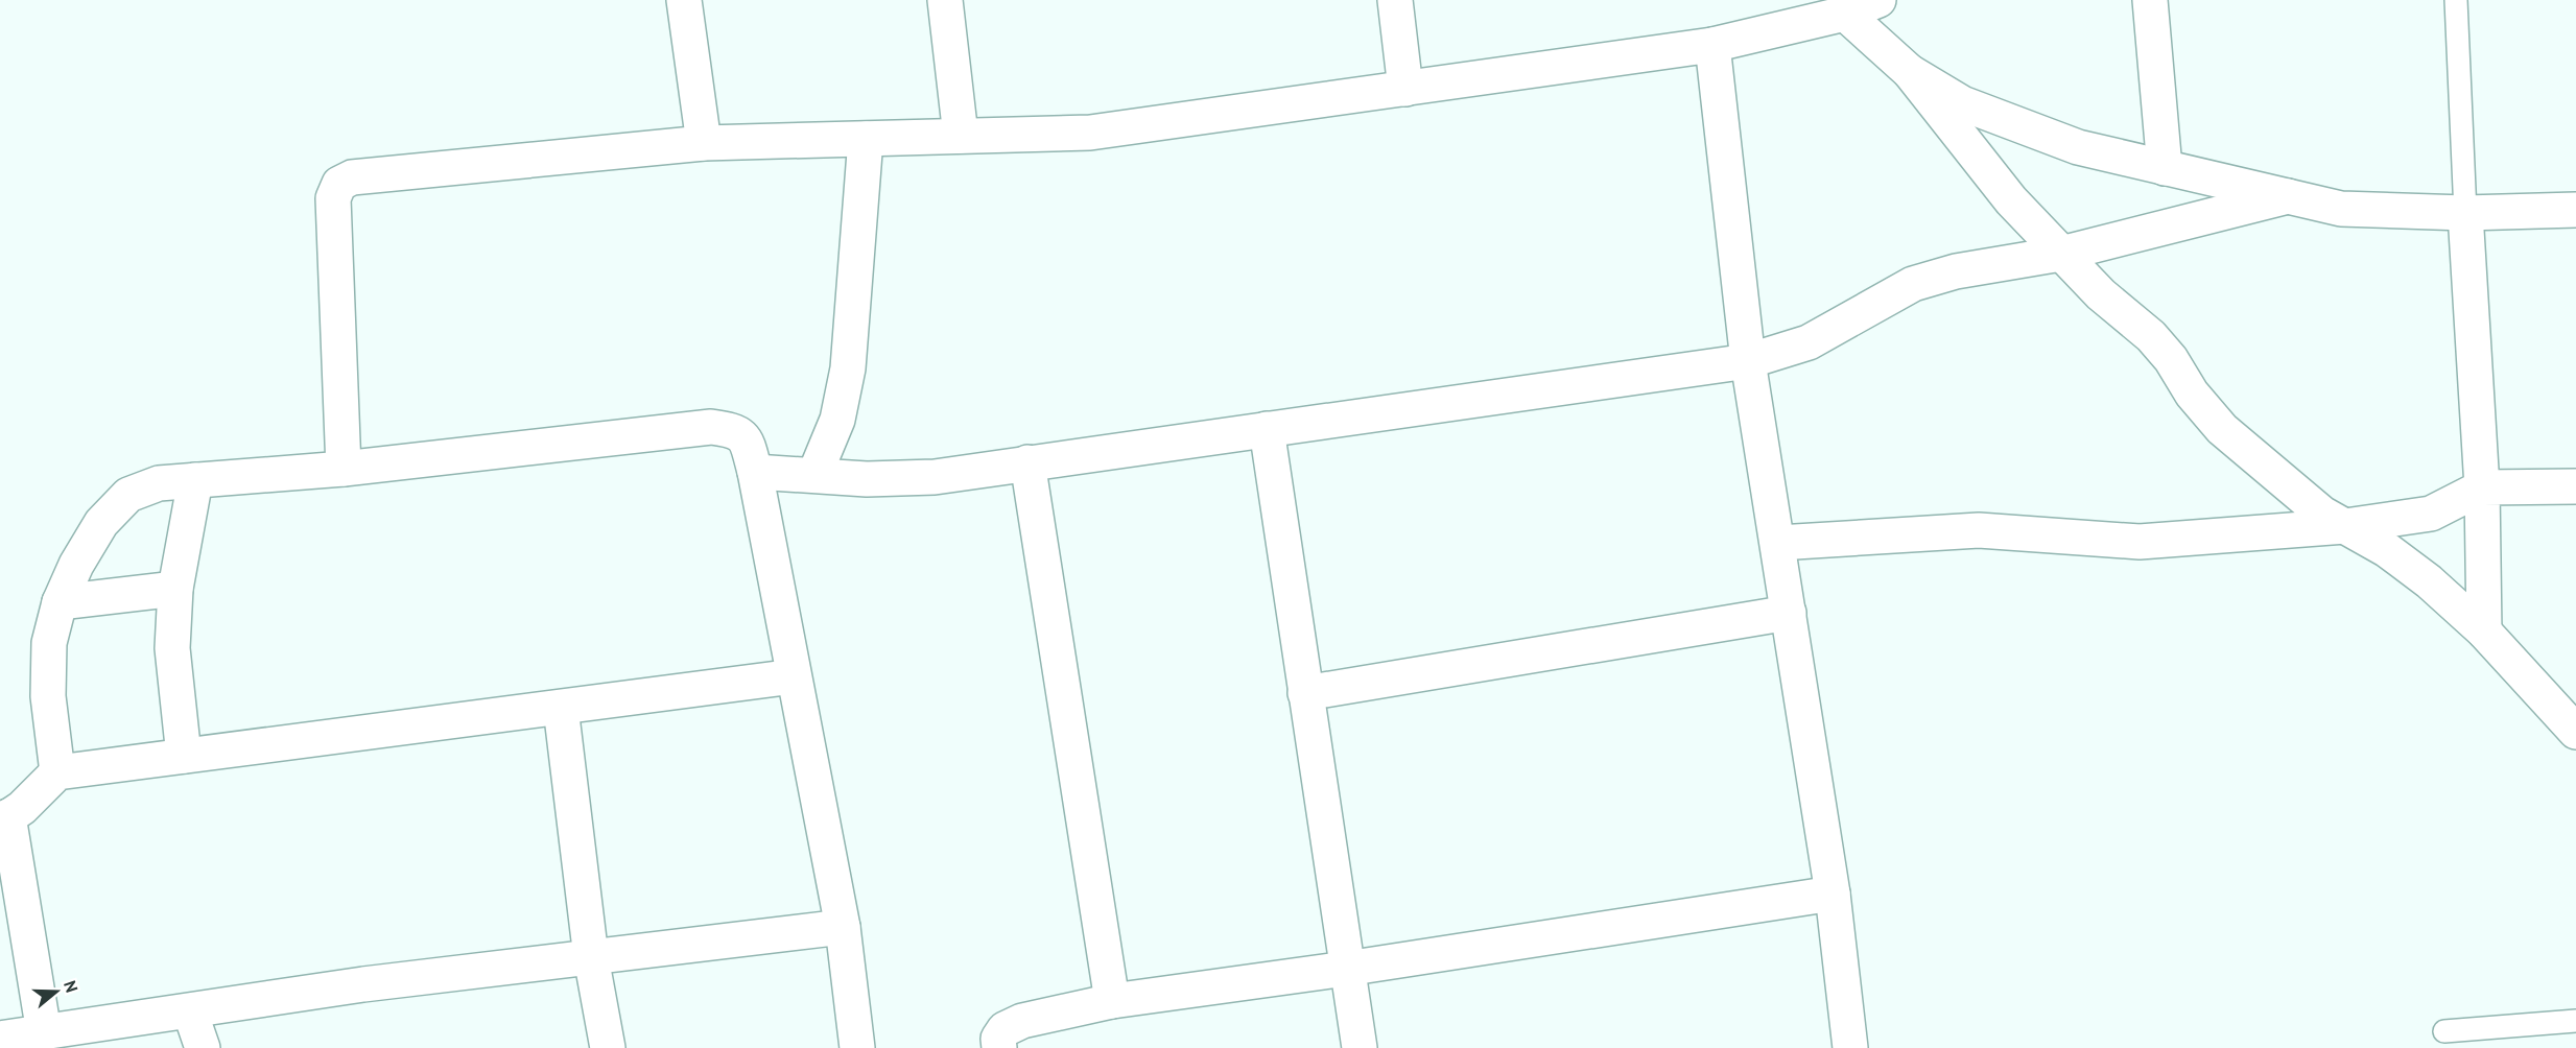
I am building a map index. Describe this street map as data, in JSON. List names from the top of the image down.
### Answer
{
  "north": "right"
}
